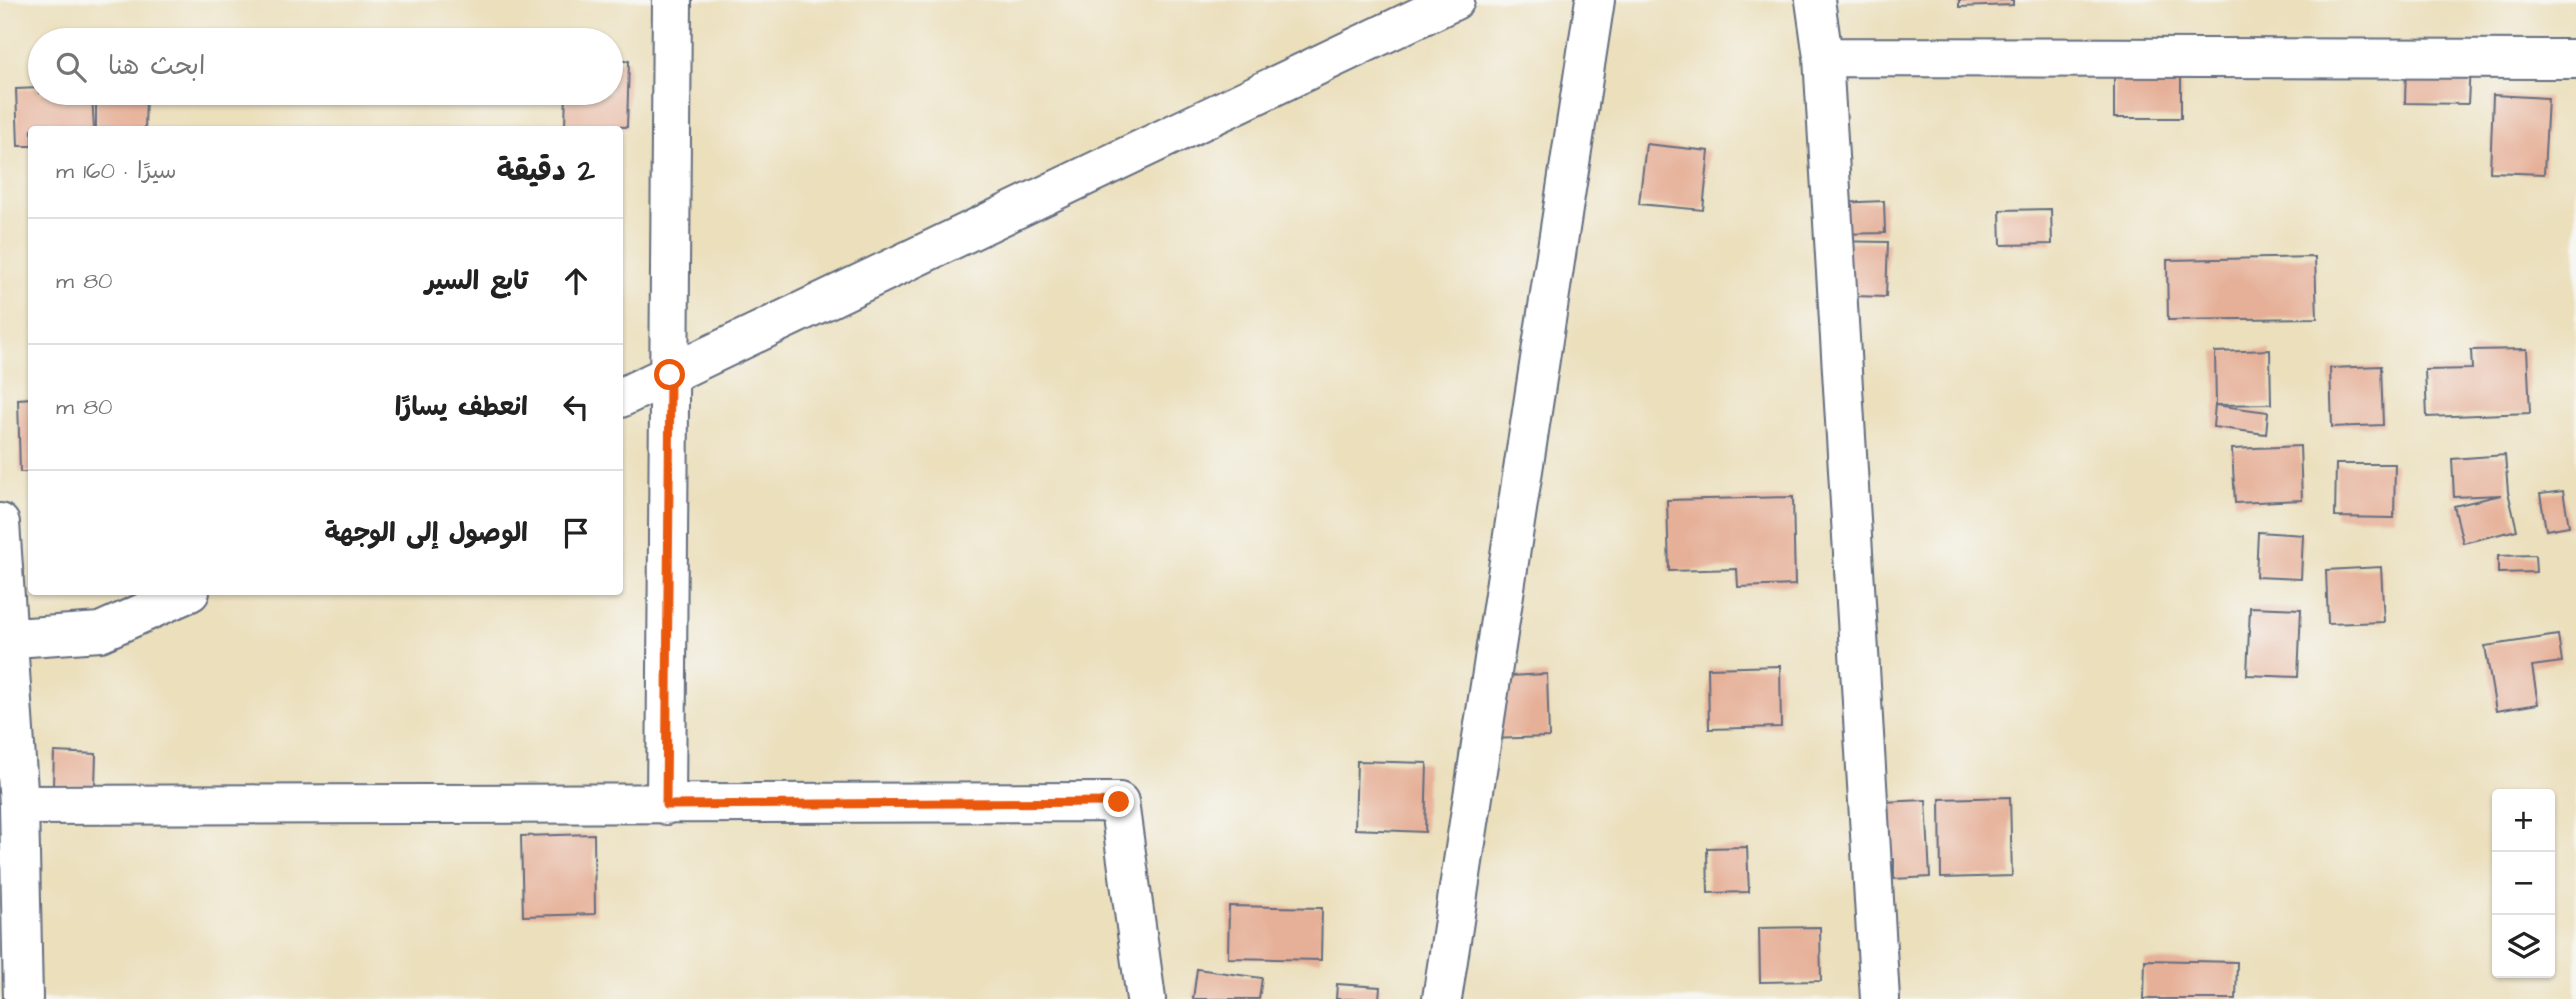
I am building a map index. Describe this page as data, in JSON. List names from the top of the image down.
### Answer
{
  "page": {
    "search": "ابحث هنا",
    "heading": ["2 دقيقة", "سيرًا · 160 m"],
    "list": [
      ["تابع السير", "80 m"],
      ["انعطف يسارًا", "80 m"],
      "الوصول إلى الوجهة"
    ],
    "map_buttons": ["+", "−"]
  }
}
